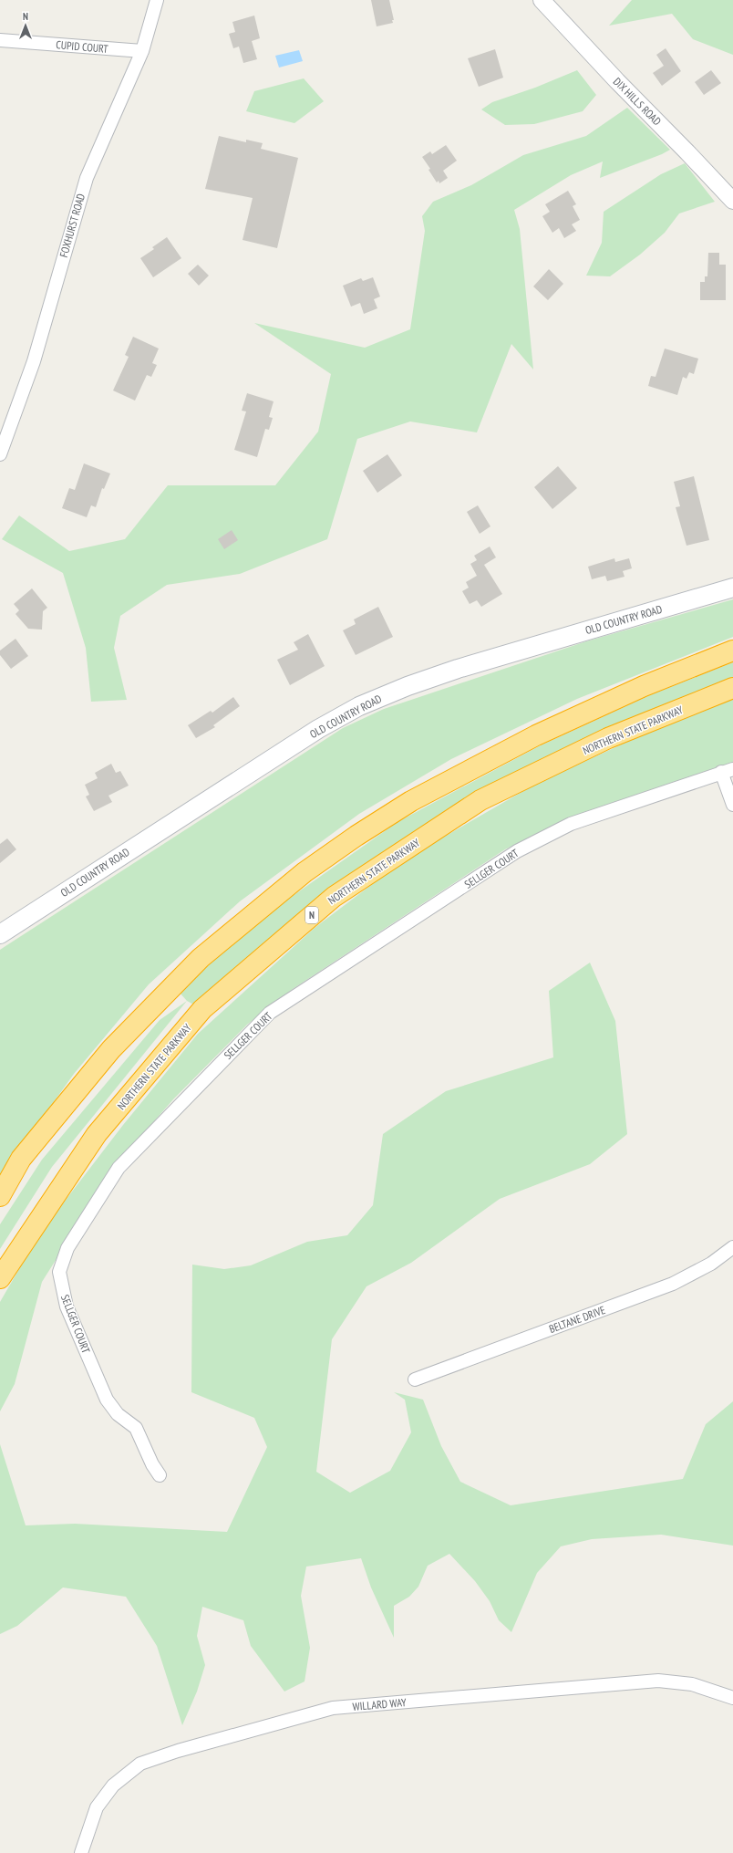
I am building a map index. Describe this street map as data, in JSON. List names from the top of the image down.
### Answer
{
  "streets": {
    "highway": ["NORTHERN STATE PARKWAY", "N"],
    "main road": ["OLD COUNTRY ROAD"],
    "street": [
      "CUPID COURT",
      "DIX HILLS ROAD",
      "FOXHURST ROAD",
      "SELLGER COURT",
      "BELTANE DRIVE",
      "WILLARD WAY"
    ]
  },
  "crossings": [
    ["CUPID COURT", "FOXHURST ROAD"]
  ],
  "north": "top"
}
